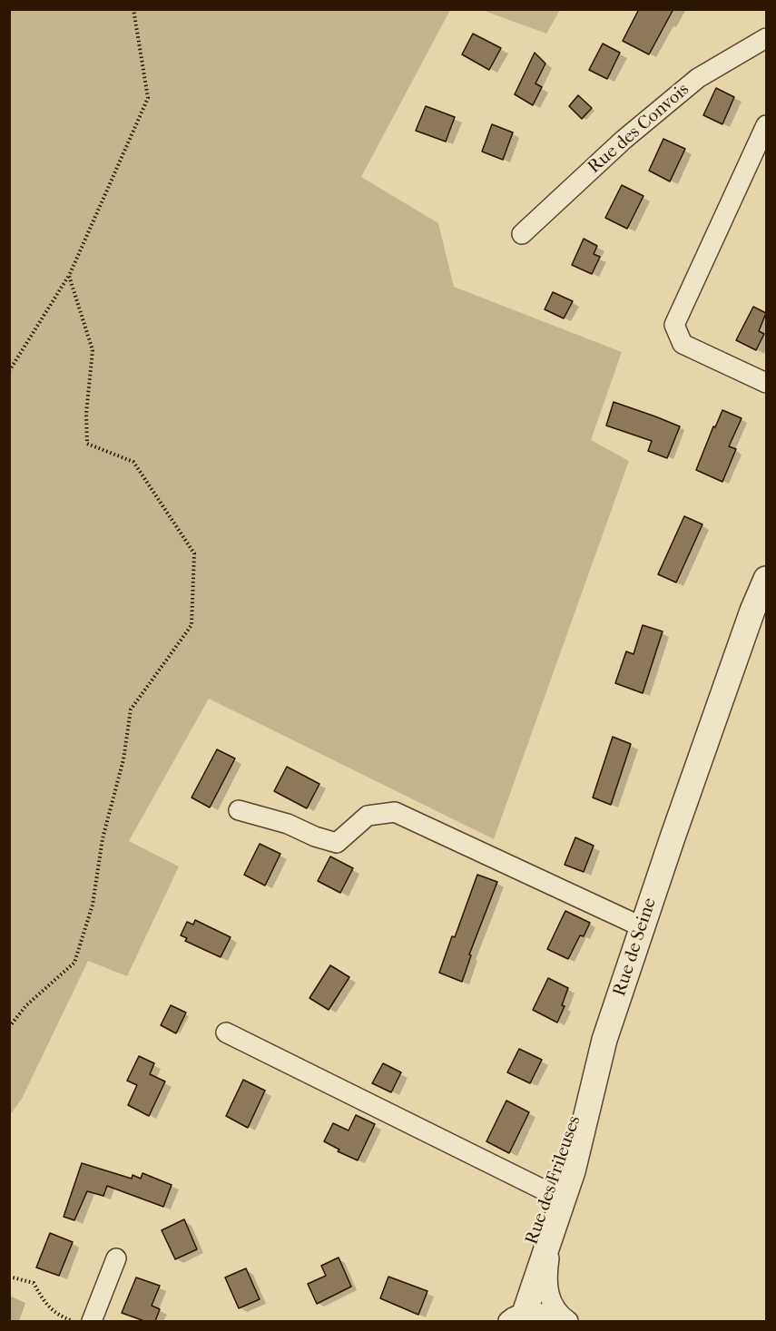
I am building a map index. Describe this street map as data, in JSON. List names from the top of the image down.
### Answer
{
  "streets": {
    "street": ["Rue des Convois", "Rue de Seine", "Rue des Frileuses"]
  },
  "crossings": [
    ["Rue de Seine", "Rue des Frileuses"]
  ]
}
